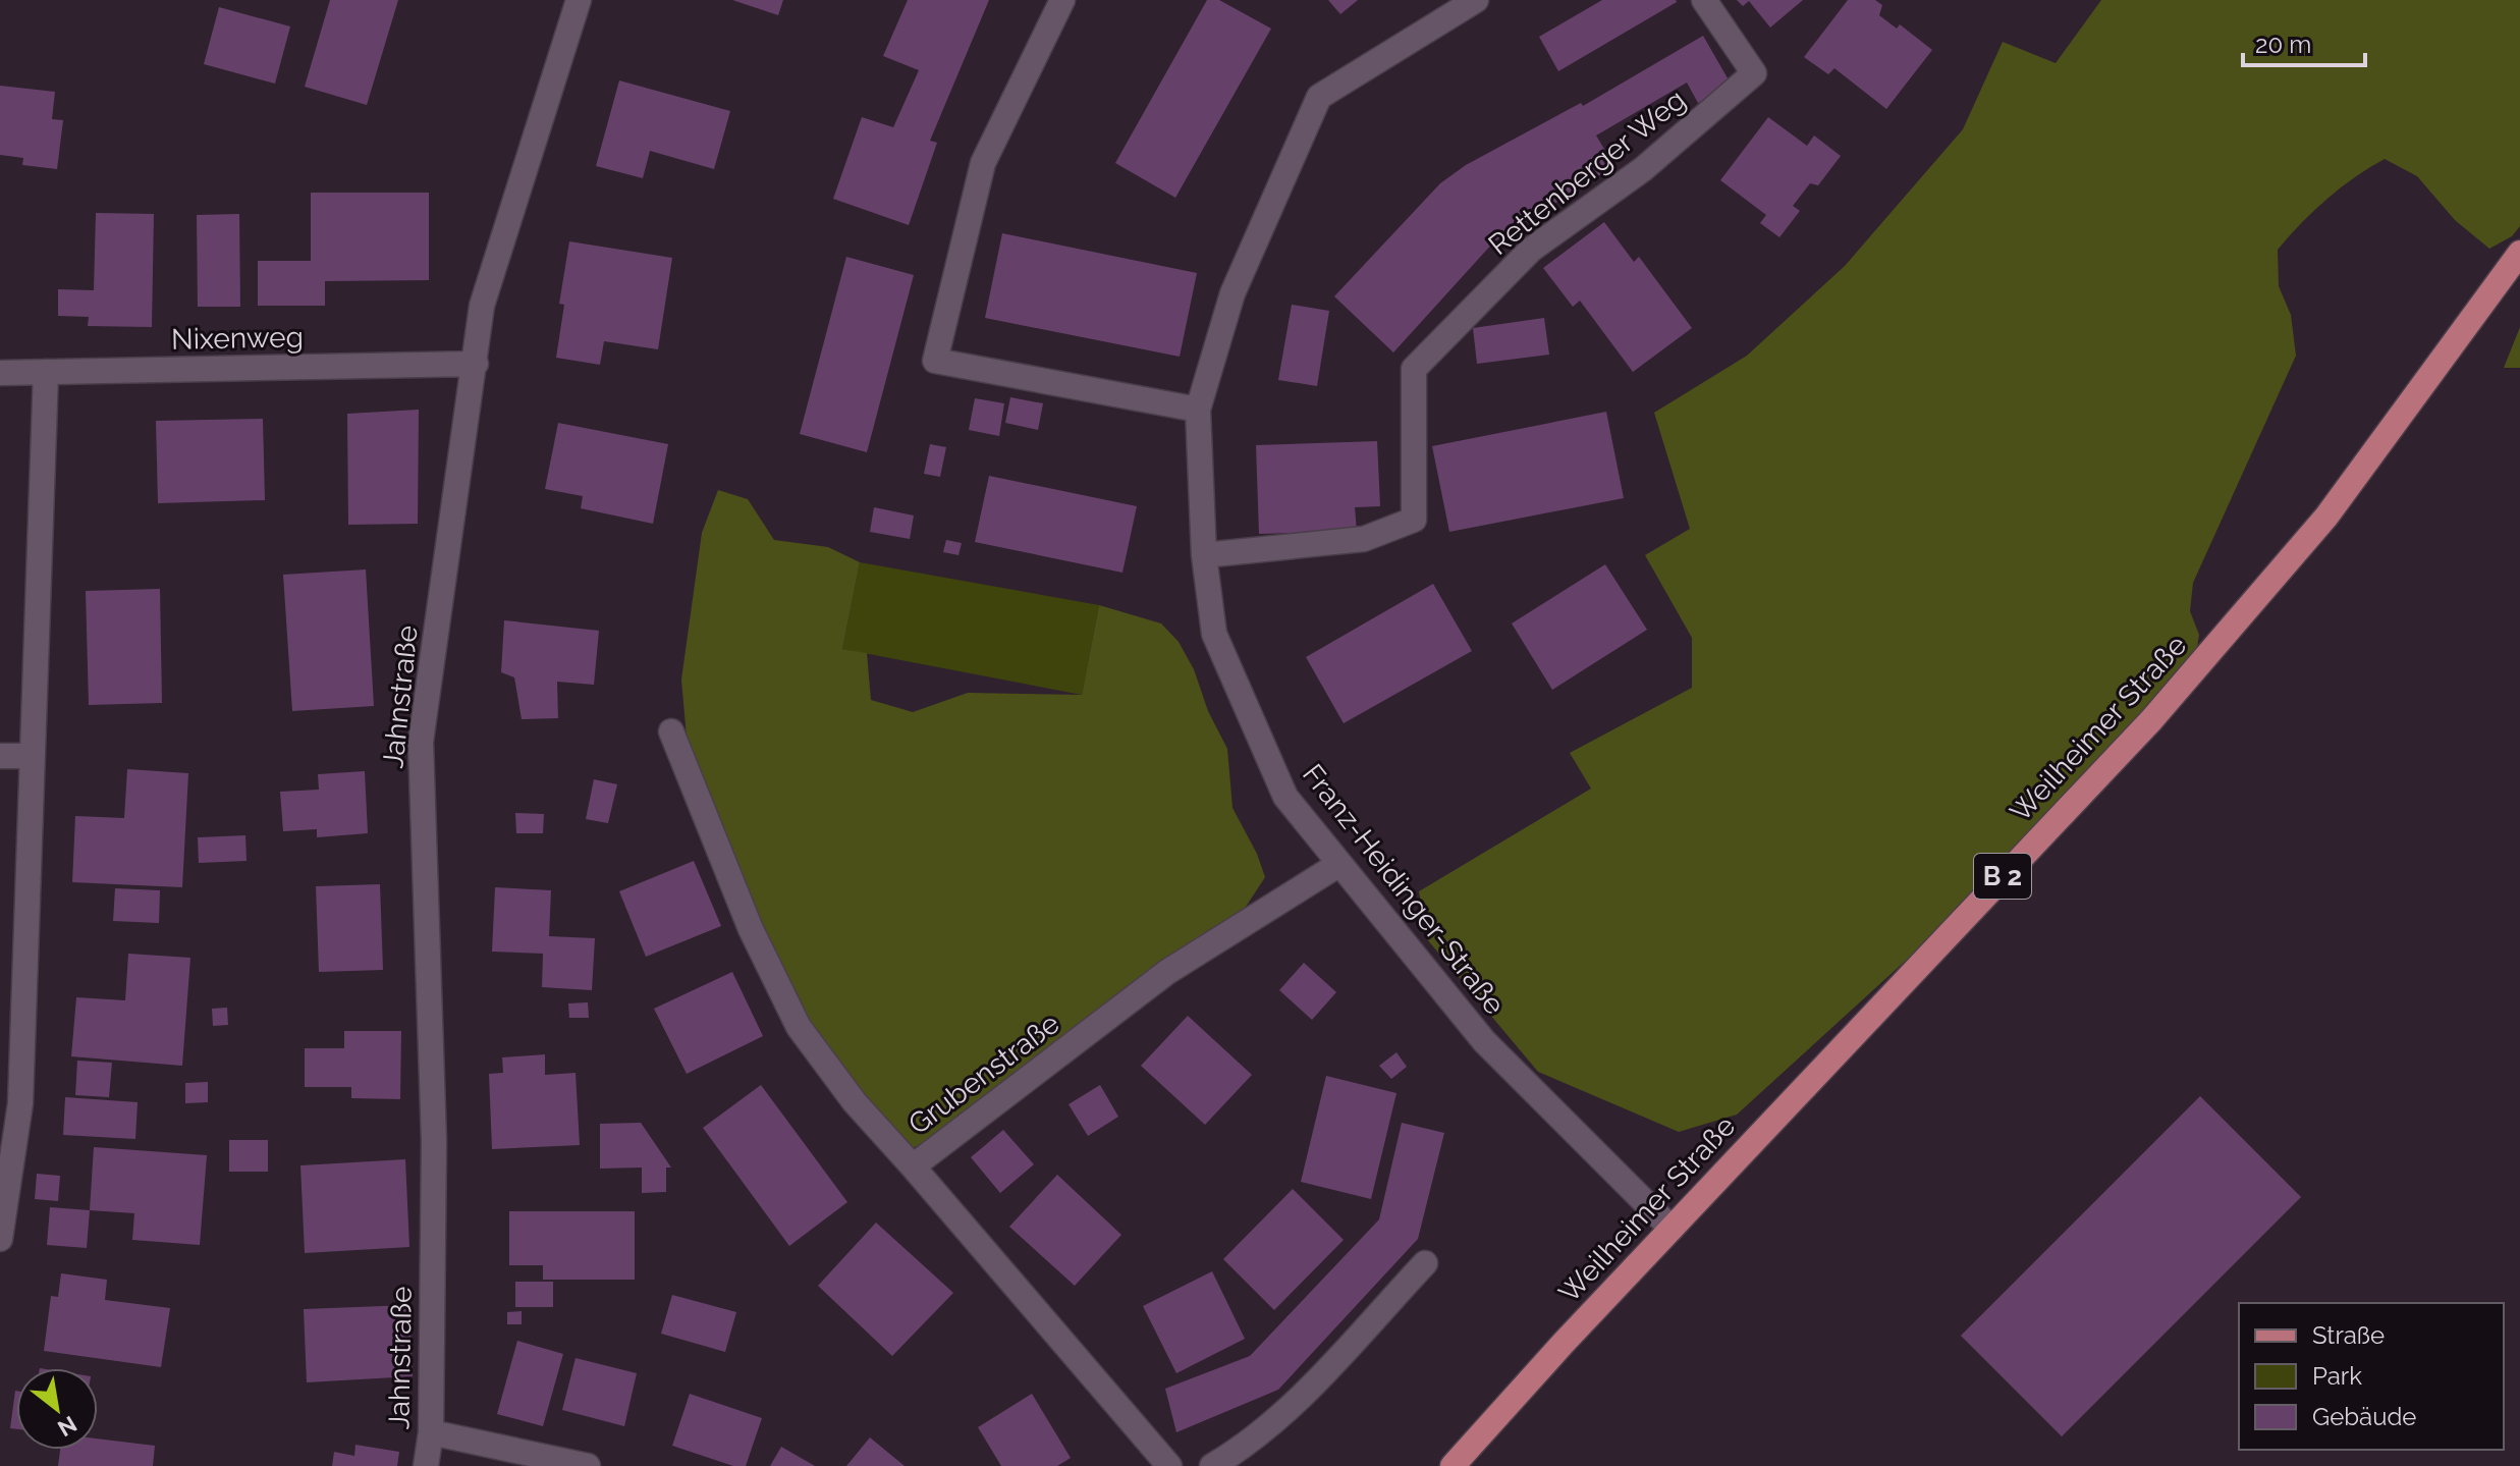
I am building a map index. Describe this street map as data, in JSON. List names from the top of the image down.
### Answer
{
  "streets": {
    "main road": ["Weilheimer Straße", "B 2"],
    "street": [
      "Rettenberger Weg",
      "Nixenweg",
      "Jahnstraße",
      "Franz-Heidinger-Straße",
      "Grubenstraße"
    ]
  },
  "crossings": [
    ["Rettenberger Weg", "Franz-Heidinger-Straße"],
    ["Nixenweg", "Jahnstraße"],
    ["Weilheimer Straße", "Franz-Heidinger-Straße"],
    ["Franz-Heidinger-Straße", "Grubenstraße"]
  ],
  "legend": ["Straße", "Park", "Gebäude"],
  "scale_bar": "20 m",
  "north": "bottom right"
}
